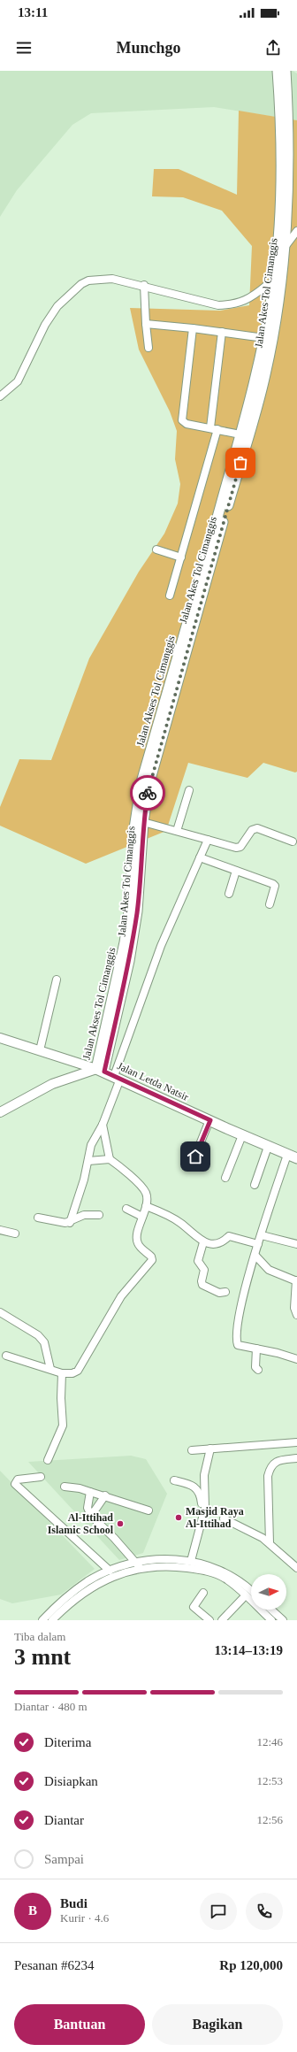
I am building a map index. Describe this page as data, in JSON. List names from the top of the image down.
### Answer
{
  "streets": {
    "main road": ["Jalan Akes Tol Cimanggis", "Jalan Akses Tol Cimanggis", "Jalan Letda Natsir"]
  },
  "crossings": [
    ["Jalan Akes Tol Cimanggis", "Jalan Akses Tol Cimanggis"],
    ["Jalan Akes Tol Cimanggis", "Jalan Letda Natsir"],
    ["Jalan Akses Tol Cimanggis", "Jalan Letda Natsir"]
  ],
  "places": ["Masjid Raya Al-Ittihad", "Al-Ittihad Islamic School"],
  "north": "right",
  "page": {
    "status": "13:11",
    "header": "Munchgo",
    "heading": ["3 mnt", "Tiba dalam", "13:14–13:19"],
    "panel": [
      "Budi",
      "Kurir · 4.6",
      "Pesanan #6234",
      "Rp 120,000"
    ],
    "bar": "Diantar · 480 m",
    "list": [
      ["Diterima", "12:46"],
      ["Disiapkan", "12:53"],
      ["Diantar", "12:56"],
      "Sampai"
    ],
    "round": "B",
    "buttons": ["Bantuan", "Bagikan"]
  }
}
